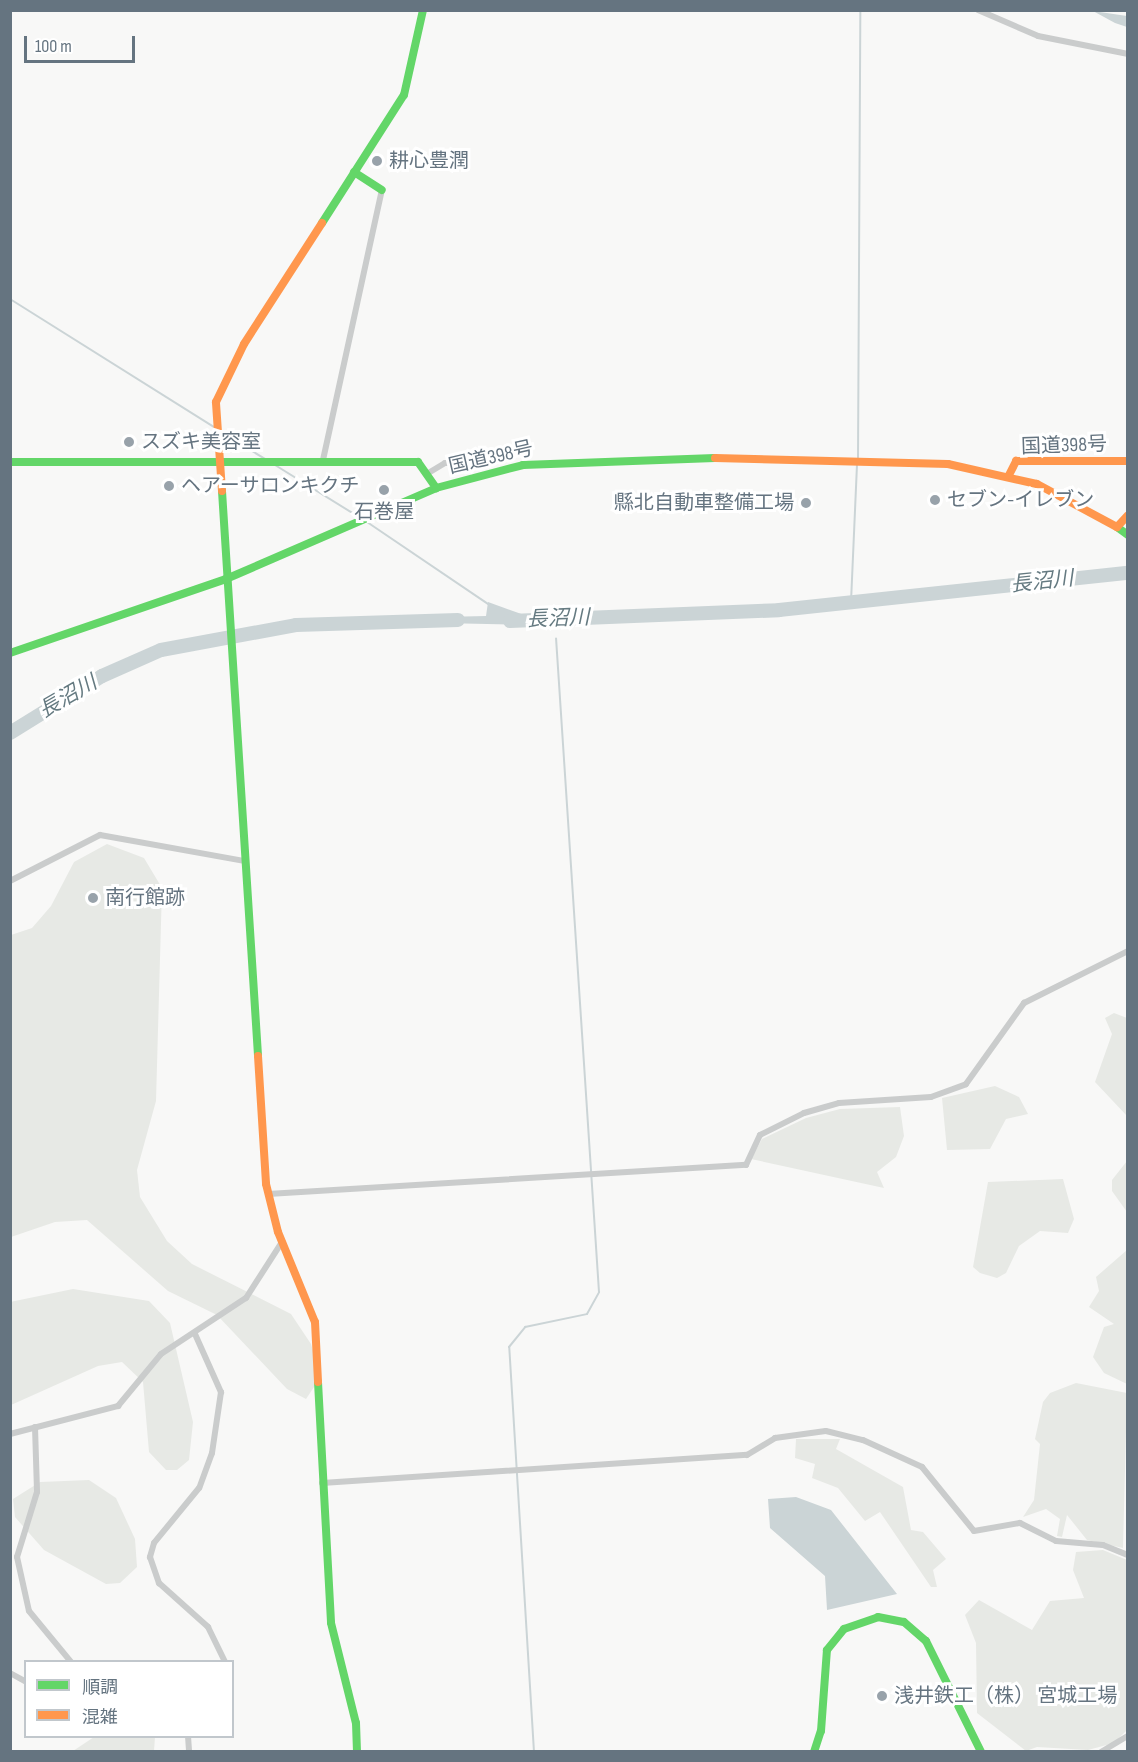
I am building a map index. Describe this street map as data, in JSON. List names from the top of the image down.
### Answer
{
  "streets": {
    "main road": ["国道398号"]
  },
  "water": ["長沼川"],
  "places": [
    "耕心豊潤",
    "スズキ美容室",
    "ヘアーサロンキクチ",
    "石巻屋",
    "セブン-イレブン",
    "縣北自動車整備工場",
    "南行館跡",
    "浅井鉄工（株） 宮城工場"
  ],
  "legend": ["順調", "混雑"],
  "scale_bar": "100 m"
}
